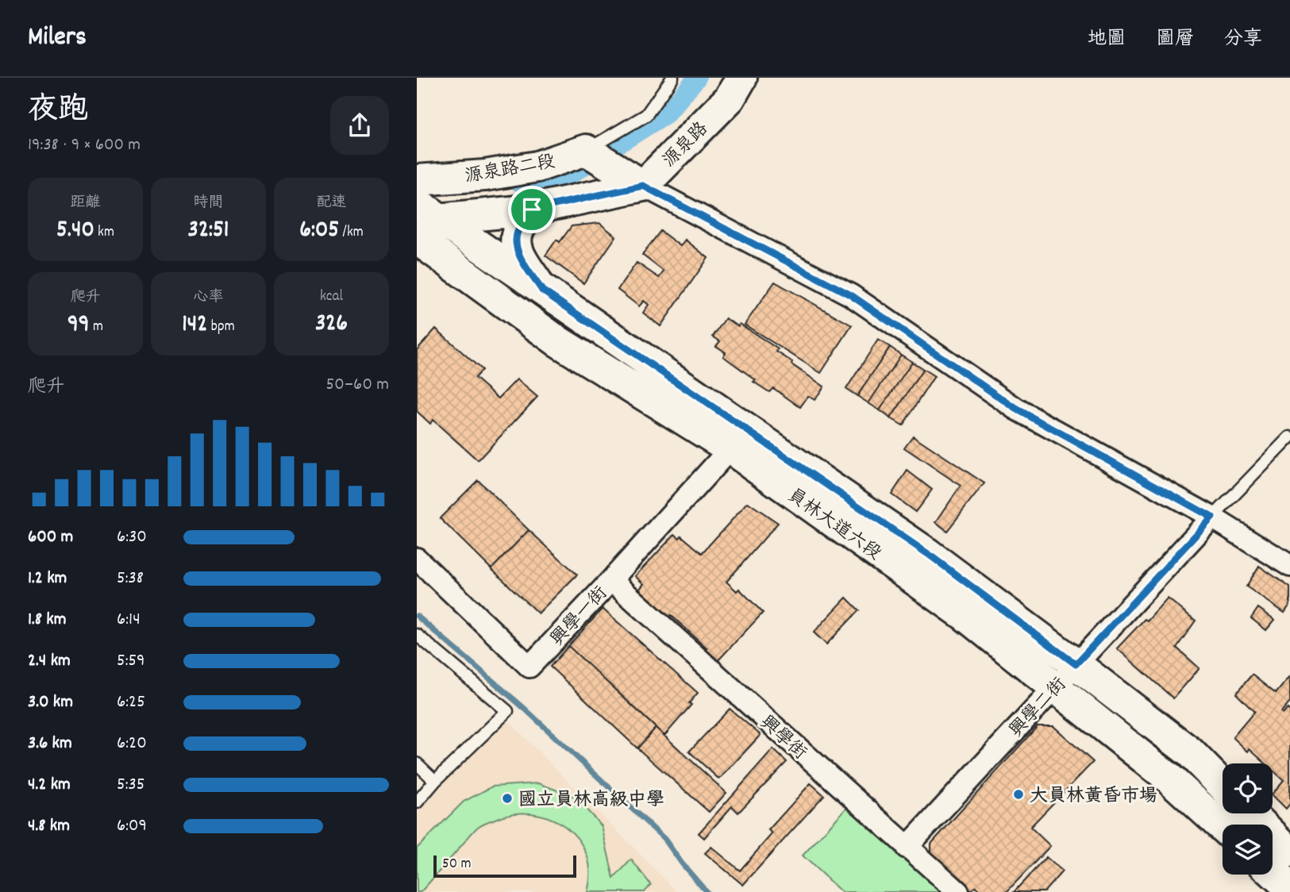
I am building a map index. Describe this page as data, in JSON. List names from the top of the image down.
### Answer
{
  "streets": {
    "main road": ["源泉路", "源泉路二段", "員林大道六段"],
    "street": ["興學一街", "興學二街", "興學街"]
  },
  "crossings": [
    ["員林大道六段", "興學一街"],
    ["員林大道六段", "興學二街"],
    ["興學一街", "興學街"],
    ["興學二街", "興學街"]
  ],
  "places": ["大員林黃昏市場", "國立員林高級中學"],
  "scale_bar": "50 m",
  "page": {
    "header": "Milers",
    "nav": ["地圖", "圖層", "分享"],
    "heading": ["夜跑", "19:38 · 9 × 600 m"],
    "stats": [
      ["距離", "5.40 km"],
      ["時間", "32:51"],
      ["配速", "6:05 /km"],
      ["爬升", "99 m"],
      ["心率", "142 bpm"],
      ["kcal", "326"]
    ],
    "chart": ["爬升", "50–60 m"],
    "list": [
      {
        "name": "600 m",
        "note": "6:30"
      },
      {
        "name": "1.2 km",
        "note": "5:38"
      },
      {
        "name": "1.8 km",
        "note": "6:14"
      },
      {
        "name": "2.4 km",
        "note": "5:59"
      },
      {
        "name": "3.0 km",
        "note": "6:25"
      },
      {
        "name": "3.6 km",
        "note": "6:20"
      },
      {
        "name": "4.2 km",
        "note": "5:35"
      },
      {
        "name": "4.8 km",
        "note": "6:09"
      }
    ],
    "scale": "50 m"
  }
}
